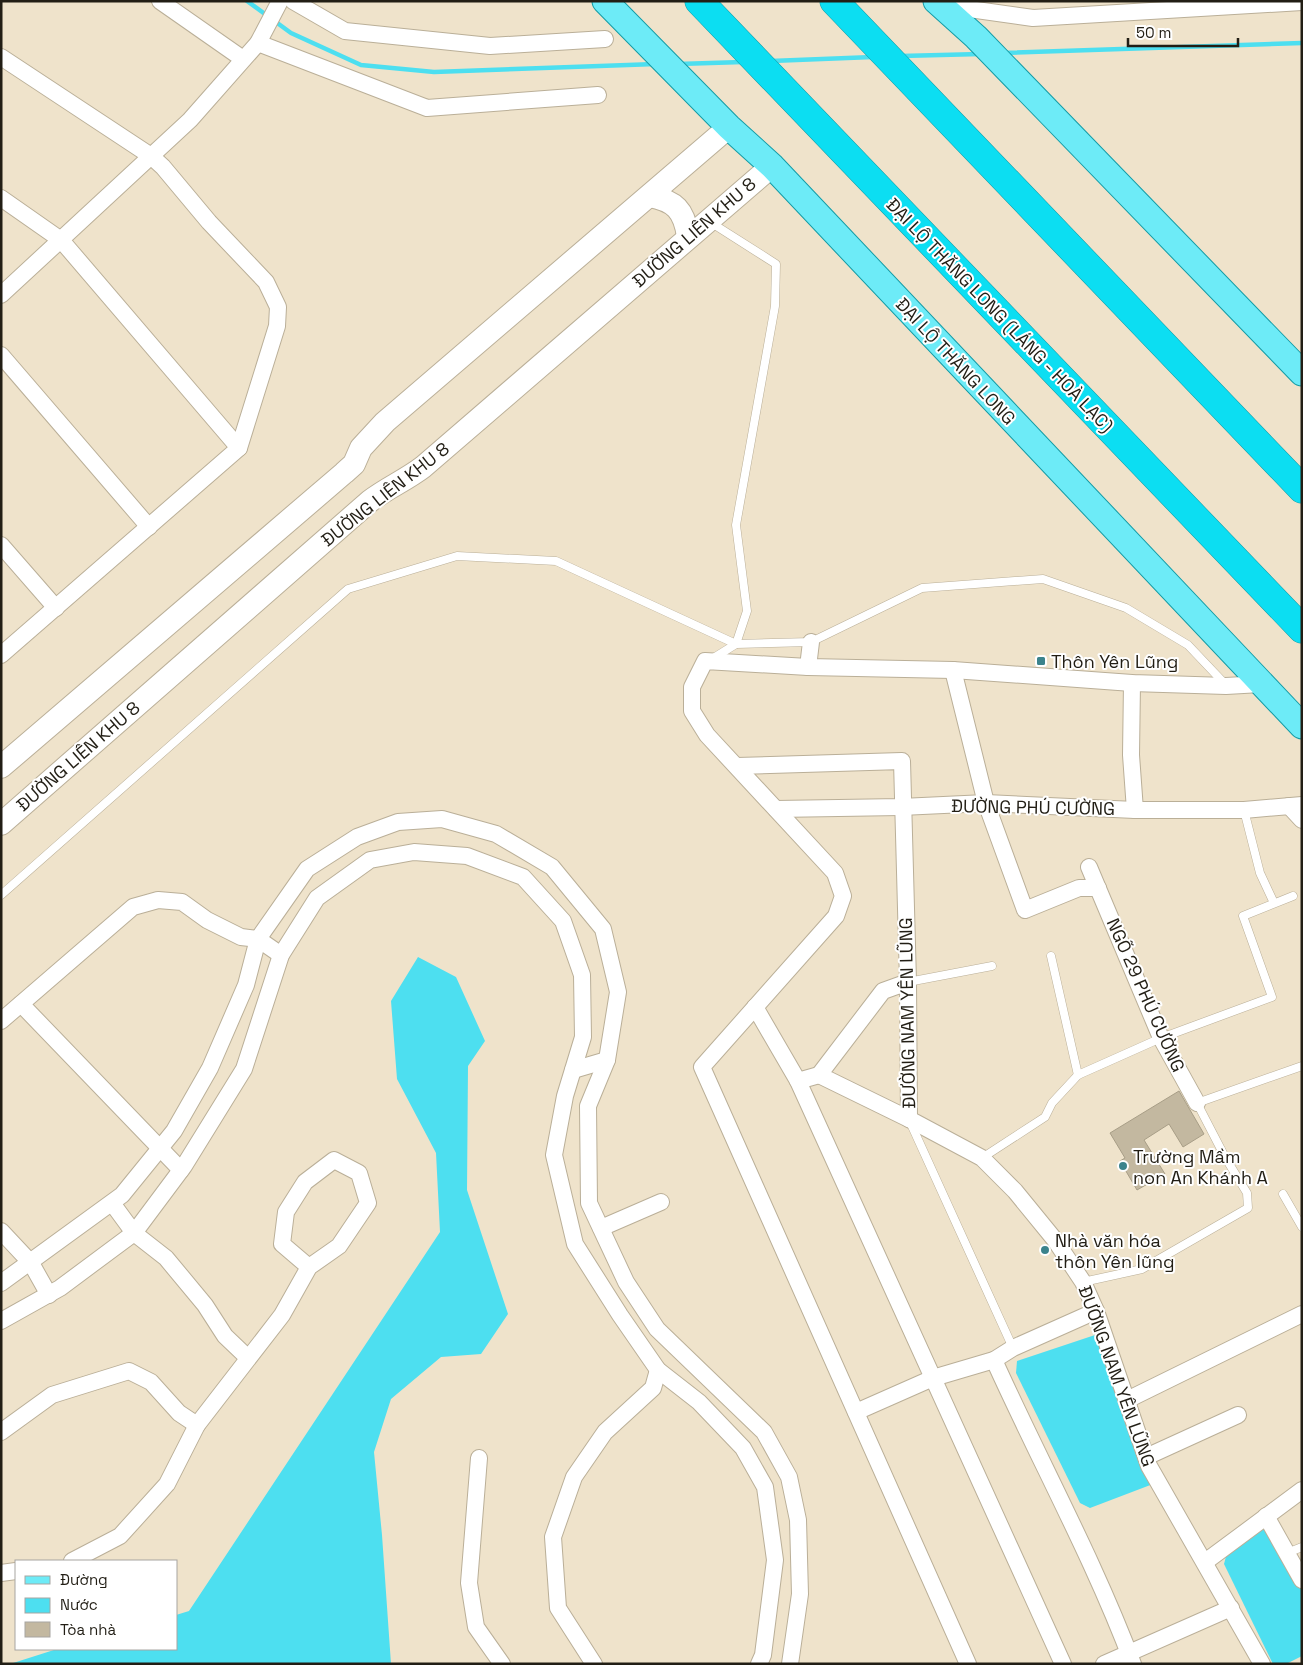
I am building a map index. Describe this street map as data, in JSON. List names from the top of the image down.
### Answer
{
  "streets": {
    "highway": ["ĐẠI LỘ THĂNG LONG (LÁNG - HOÀ LẠC)"],
    "main road": ["ĐẠI LỘ THĂNG LONG"],
    "street": [
      "ĐƯỜNG LIÊN KHU 8",
      "ĐƯỜNG PHÚ CƯỜNG",
      "NGÕ 29 PHÚ CƯỜNG",
      "ĐƯỜNG NAM YÊN LŨNG"
    ]
  },
  "crossings": [
    ["ĐƯỜNG LIÊN KHU 8", "ĐẠI LỘ THĂNG LONG"],
    ["ĐƯỜNG PHÚ CƯỜNG", "ĐƯỜNG NAM YÊN LŨNG"],
    ["NGÕ 29 PHÚ CƯỜNG", "ĐƯỜNG NAM YÊN LŨNG"]
  ],
  "places": {
    "transit": ["Thôn Yên Lũng"],
    "other": ["Trường Mầm non An Khánh A", "Nhà văn hóa thôn Yên lũng"]
  },
  "legend": ["Đường", "Nước", "Tòa nhà"],
  "scale_bar": "50 m"
}
